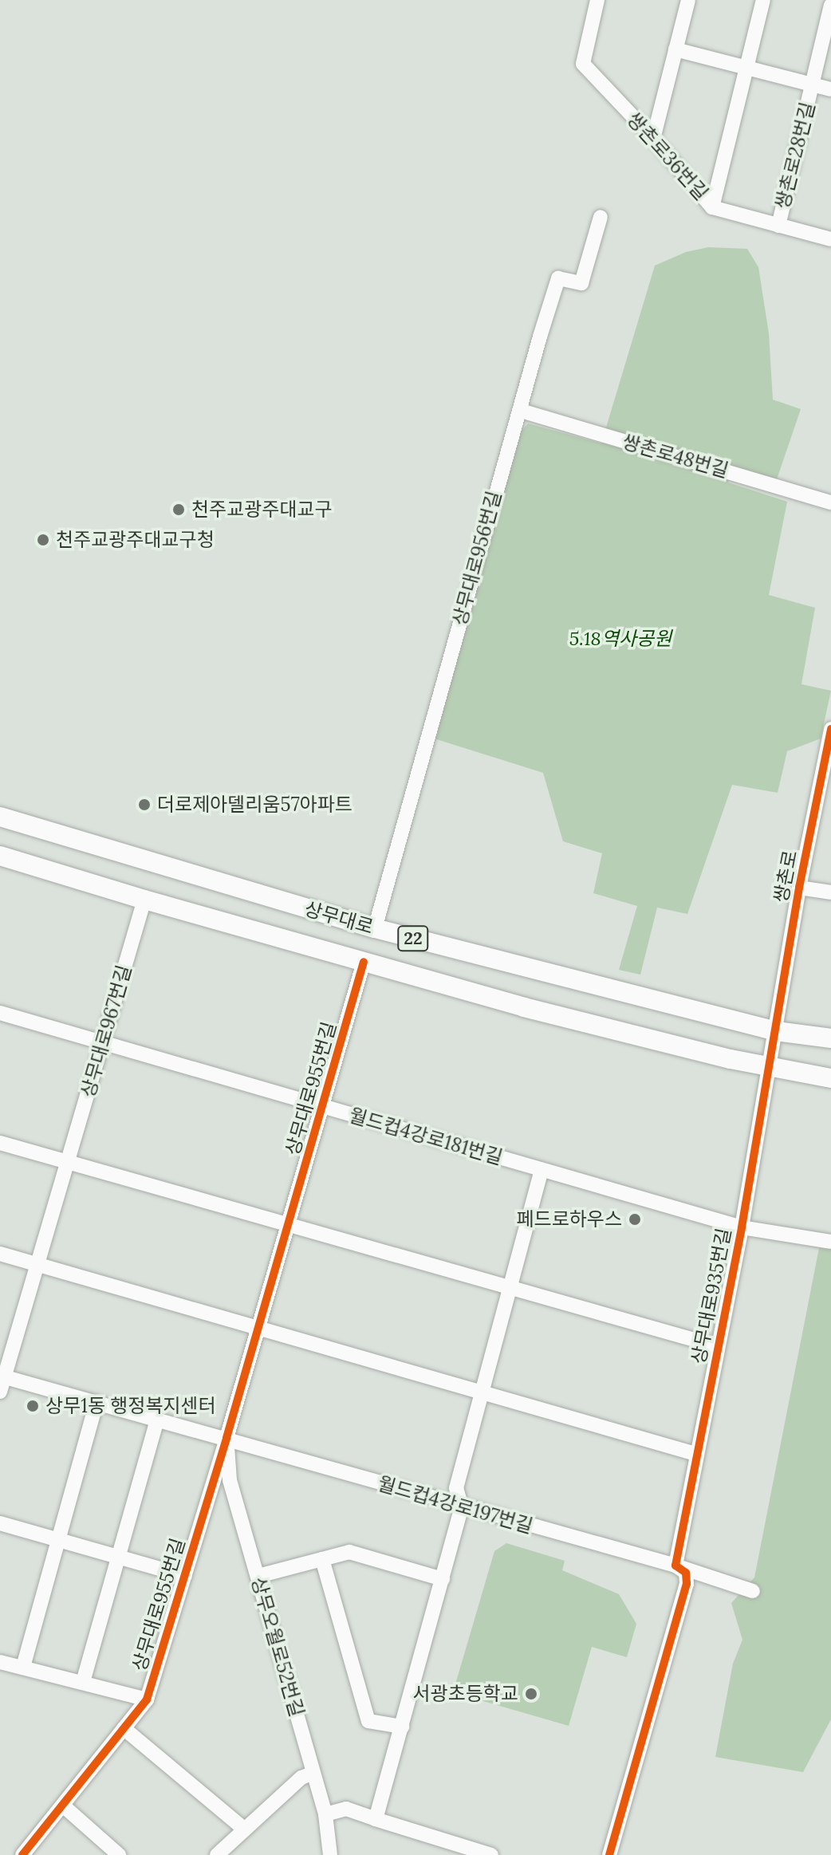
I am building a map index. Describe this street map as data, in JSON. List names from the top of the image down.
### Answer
{
  "streets": {
    "main road": ["상무대로", "22"],
    "street": [
      "쌍촌로28번길",
      "쌍촌로36번길",
      "쌍촌로48번길",
      "상무대로956번길",
      "쌍촌로",
      "상무대로967번길",
      "상무대로955번길",
      "월드컵4강로181번길",
      "상무대로935번길",
      "월드컵4강로197번길",
      "상무오월로52번길"
    ]
  },
  "crossings": [
    ["쌍촌로28번길", "쌍촌로36번길"],
    ["쌍촌로48번길", "상무대로956번길"],
    ["상무대로956번길", "상무대로"],
    ["쌍촌로", "상무대로"],
    ["쌍촌로", "상무대로935번길"],
    ["상무대로", "상무대로967번길"],
    ["상무대로", "상무대로955번길"],
    ["상무대로", "상무대로935번길"],
    ["상무대로967번길", "월드컵4강로181번길"],
    ["상무대로967번길", "월드컵4강로197번길"],
    ["상무대로955번길", "월드컵4강로181번길"],
    ["상무대로955번길", "월드컵4강로197번길"],
    ["상무대로955번길", "상무오월로52번길"],
    ["월드컵4강로181번길", "상무대로935번길"],
    ["상무대로935번길", "월드컵4강로197번길"],
    ["월드컵4강로197번길", "상무오월로52번길"]
  ],
  "parks": ["5.18역사공원"],
  "places": [
    "천주교광주대교구",
    "천주교광주대교구청",
    "더로제아델리움57아파트",
    "페드로하우스",
    "상무1동 행정복지센터",
    "서광초등학교"
  ]
}
